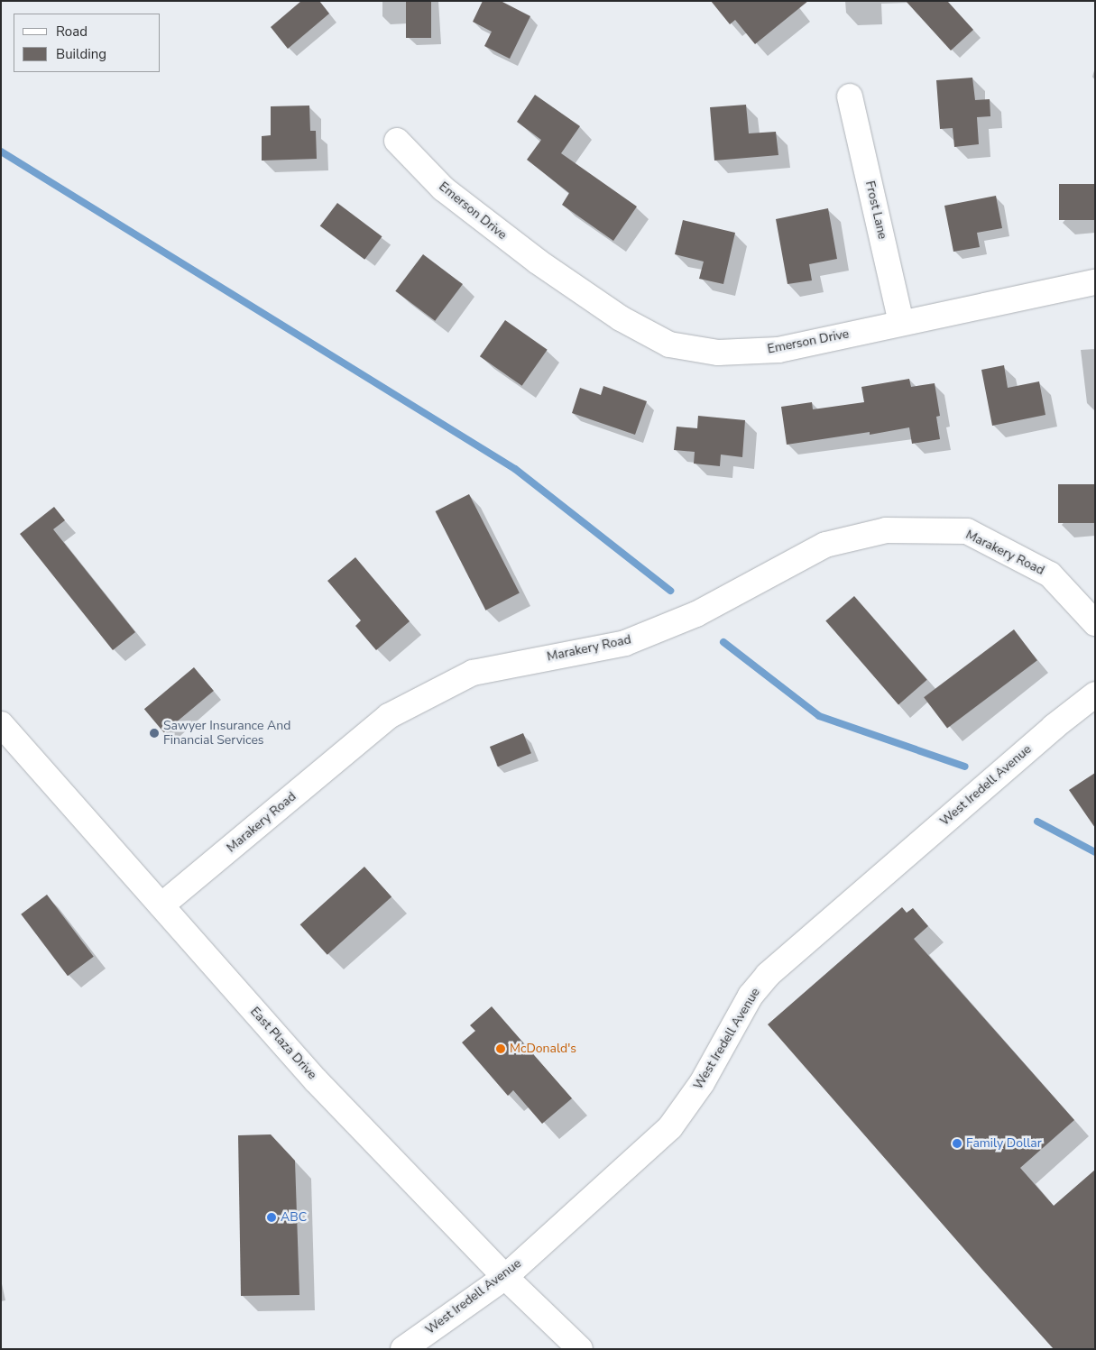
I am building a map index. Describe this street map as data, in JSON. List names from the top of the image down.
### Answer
{
  "streets": {
    "street": [
      "Frost Lane",
      "Emerson Drive",
      "Marakery Road",
      "West Iredell Avenue",
      "East Plaza Drive"
    ]
  },
  "crossings": [
    ["Frost Lane", "Emerson Drive"],
    ["Marakery Road", "East Plaza Drive"],
    ["West Iredell Avenue", "East Plaza Drive"]
  ],
  "places": [
    "Sawyer Insurance And Financial Services",
    "McDonald's",
    "Family Dollar",
    "ABC"
  ],
  "legend": ["Road", "Building"]
}
